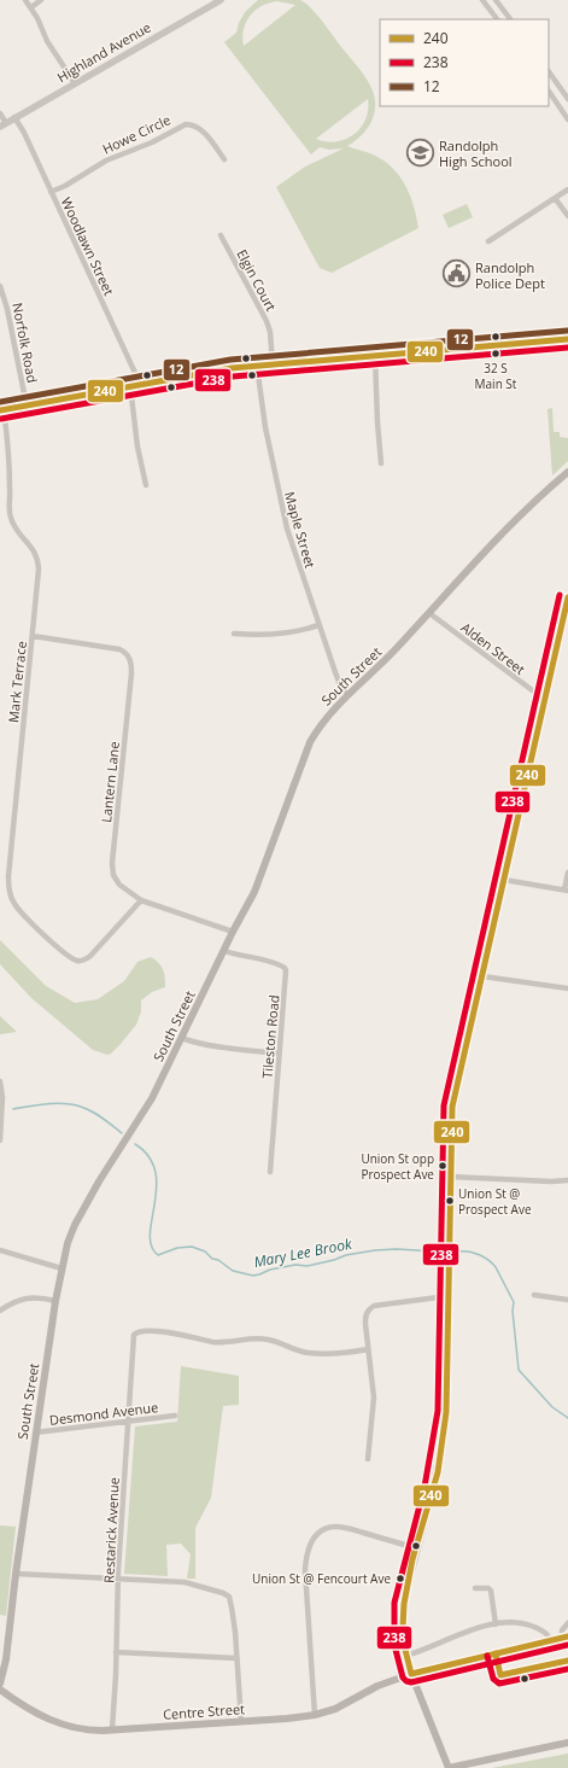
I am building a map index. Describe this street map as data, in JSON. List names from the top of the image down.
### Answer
{
  "streets": {
    "main road": ["South Street", "Centre Street"],
    "street": [
      "Highland Avenue",
      "Howe Circle",
      "Woodlawn Street",
      "Elgin Court",
      "Norfolk Road",
      "Maple Street",
      "Alden Street",
      "Mark Terrace",
      "Lantern Lane",
      "Tileston Road",
      "Desmond Avenue",
      "Restarick Avenue"
    ]
  },
  "crossings": [
    ["Highland Avenue", "Woodlawn Street"],
    ["Howe Circle", "Woodlawn Street"],
    ["Maple Street", "South Street"],
    ["Alden Street", "South Street"],
    ["South Street", "Lantern Lane"],
    ["South Street", "Tileston Road"],
    ["South Street", "Desmond Avenue"],
    ["Mark Terrace", "Lantern Lane"],
    ["Desmond Avenue", "Restarick Avenue"],
    ["Restarick Avenue", "Centre Street"]
  ],
  "water": ["Mary Lee Brook"],
  "places": {
    "school or university": ["Randolph High School"],
    "public building": ["Randolph Police Dept"],
    "other": [
      "32 S Main St",
      "Union St opp Prospect Ave",
      "Union St @ Prospect Ave",
      "Union St @ Fencourt Ave"
    ]
  },
  "lines": ["transit line 12", "transit line 240", "transit line 238"],
  "legend": ["240", "238", "12"]
}
